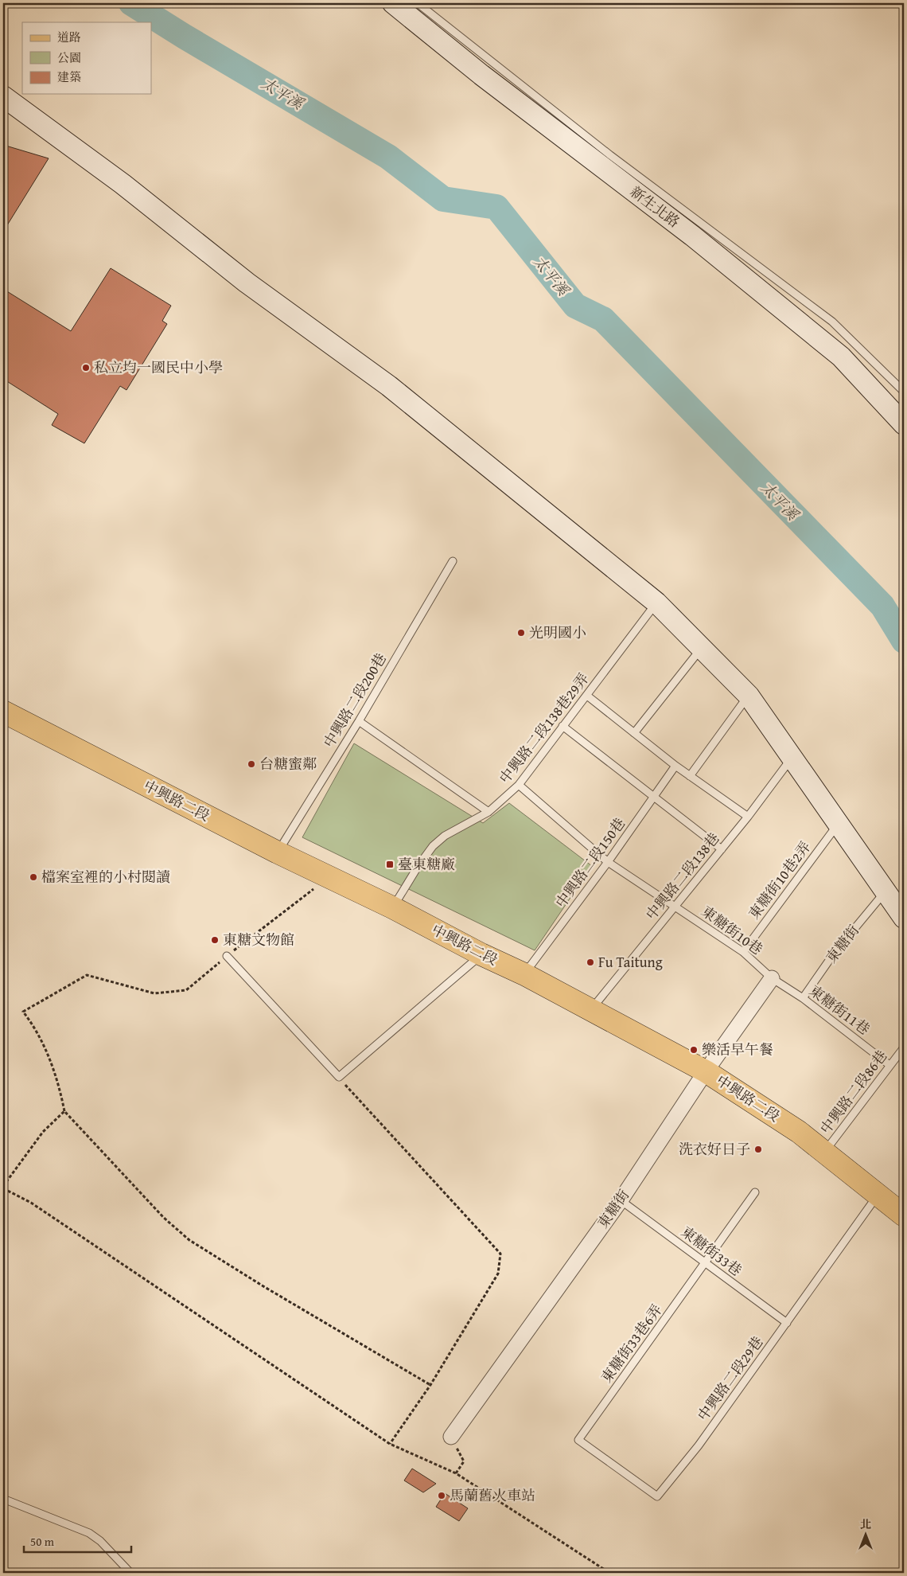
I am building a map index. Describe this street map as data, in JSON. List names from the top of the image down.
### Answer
{
  "streets": {
    "main road": ["中興路二段"],
    "street": ["新生北路", "東糖街"],
    "lane": [
      "中興路二段200巷",
      "中興路二段138巷29弄",
      "中興路二段150巷",
      "中興路二段138巷",
      "東糖街10巷2弄",
      "東糖街10巷",
      "東糖街11巷",
      "中興路二段86巷",
      "東糖街33巷",
      "東糖街33巷6弄",
      "中興路二段29巷"
    ]
  },
  "crossings": [
    ["中興路二段200巷", "中興路二段"],
    ["中興路二段138巷29弄", "中興路二段"],
    ["中興路二段138巷29弄", "東糖街10巷"],
    ["中興路二段", "中興路二段150巷"],
    ["中興路二段", "中興路二段138巷"],
    ["中興路二段", "東糖街"],
    ["中興路二段", "中興路二段86巷"],
    ["中興路二段", "中興路二段29巷"],
    ["中興路二段150巷", "東糖街10巷"],
    ["中興路二段138巷", "東糖街10巷"],
    ["東糖街10巷2弄", "東糖街10巷"],
    ["東糖街10巷", "東糖街"],
    ["東糖街10巷", "東糖街11巷"],
    ["東糖街", "東糖街11巷"],
    ["東糖街", "東糖街33巷"],
    ["東糖街11巷", "中興路二段86巷"],
    ["東糖街33巷", "東糖街33巷6弄"],
    ["東糖街33巷", "中興路二段29巷"],
    ["東糖街33巷6弄", "中興路二段29巷"]
  ],
  "water": ["太平溪"],
  "places": {
    "other": [
      "私立均一國民中小學",
      "光明國小",
      "台糖蜜鄰",
      "檔案室裡的小村閱讀",
      "東糖文物館",
      "Fu Taitung",
      "樂活早午餐",
      "洗衣好日子",
      "馬蘭舊火車站"
    ],
    "transit": ["臺東糖廠"]
  },
  "legend": ["道路", "公園", "建築"],
  "scale_bar": "50 m",
  "north": "top"
}
